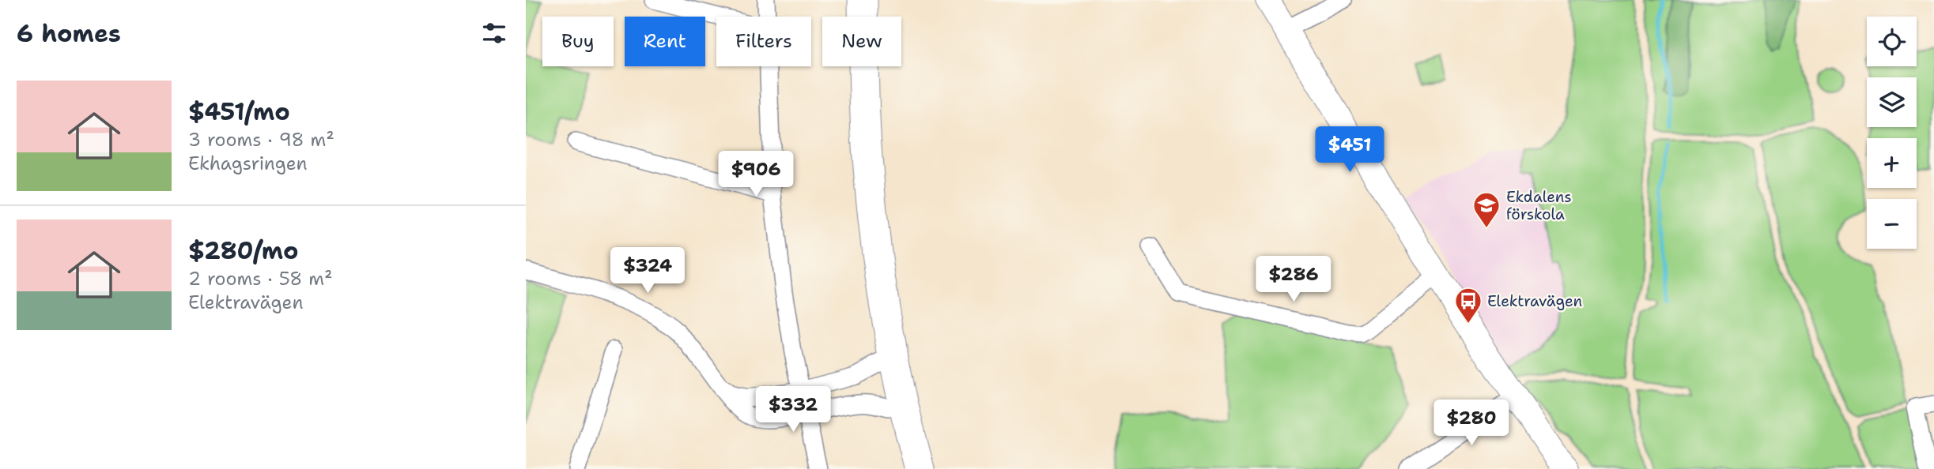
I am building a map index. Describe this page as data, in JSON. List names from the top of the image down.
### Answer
{
  "places": {
    "school or university": ["Ekdalens förskola"],
    "bus stop": ["Elektravägen"]
  },
  "page": {
    "heading": "6 homes",
    "map_buttons": ["+", "−"],
    "chip": [
      "Buy",
      "Rent",
      "Filters",
      "New"
    ],
    "list": [
      {
        "name": "$451/mo",
        "note": "3 rooms · 98 m² · Ekhagsringen"
      },
      {
        "name": "$280/mo",
        "note": "2 rooms · 58 m² · Elektravägen"
      }
    ],
    "price": [
      "$451",
      "$906",
      "$324",
      "$286",
      "$332",
      "$280"
    ]
  }
}
